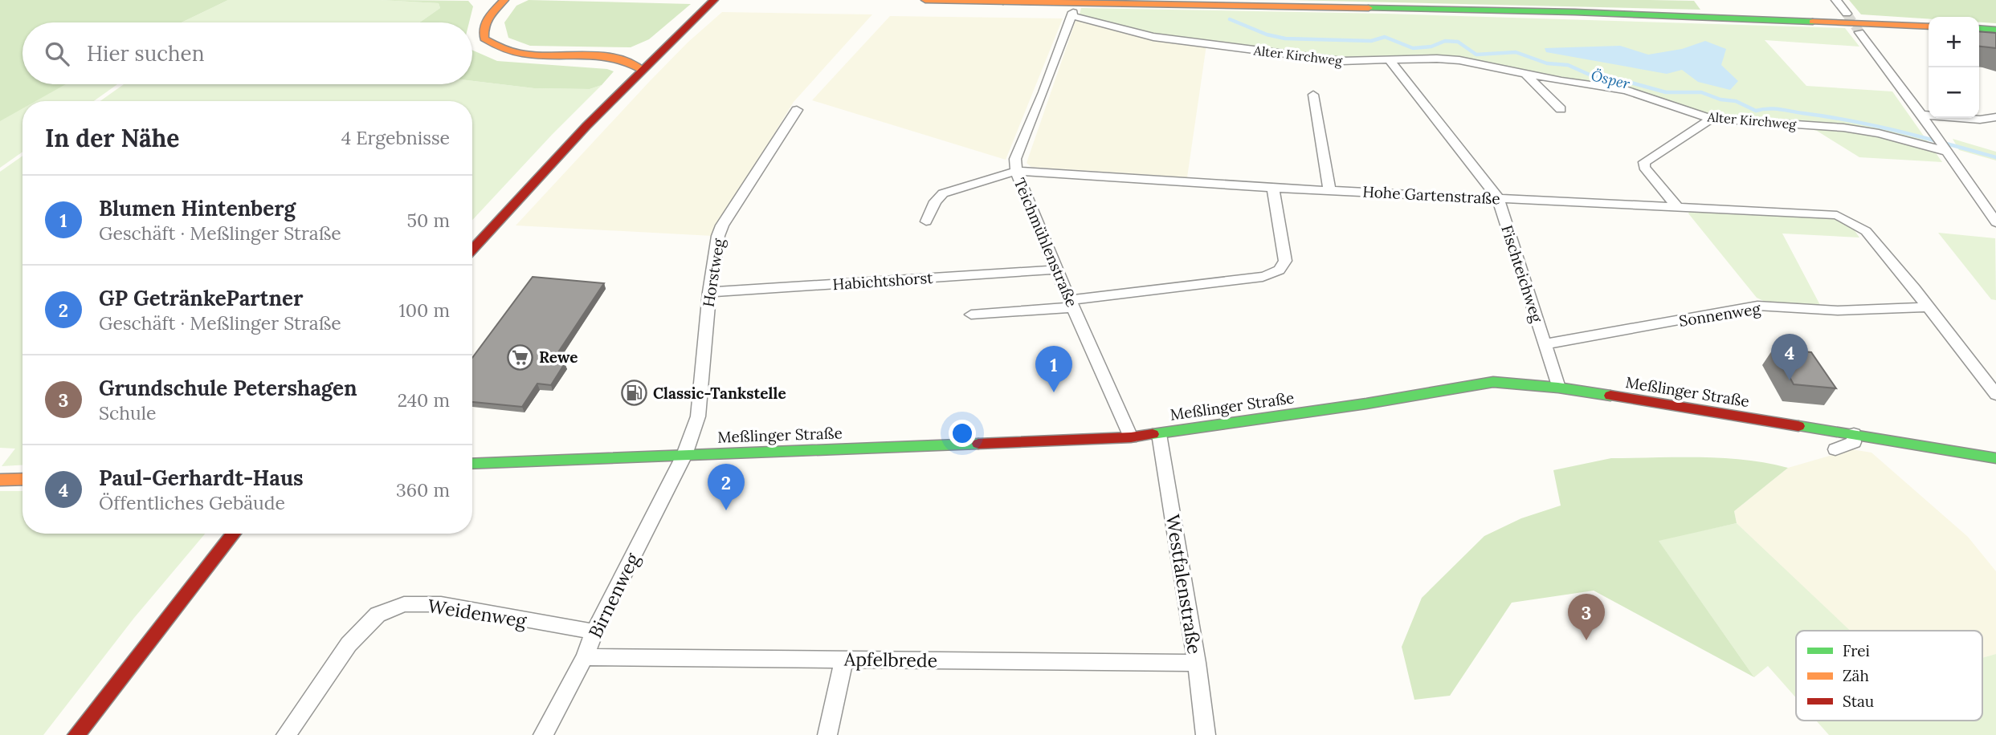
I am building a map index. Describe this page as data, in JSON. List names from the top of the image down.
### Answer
{
  "streets": {
    "main road": ["Meßlinger Straße"],
    "street": [
      "Alter Kirchweg",
      "Hohe Gartenstraße",
      "Teichmühlenstraße",
      "Horstweg",
      "Fischteichweg",
      "Habichtshorst",
      "Sonnenweg",
      "Westfalenstraße",
      "Birnenweg",
      "Weidenweg",
      "Apfelbrede"
    ]
  },
  "crossings": [
    ["Alter Kirchweg", "Teichmühlenstraße"],
    ["Alter Kirchweg", "Fischteichweg"],
    ["Hohe Gartenstraße", "Teichmühlenstraße"],
    ["Hohe Gartenstraße", "Fischteichweg"],
    ["Hohe Gartenstraße", "Sonnenweg"],
    ["Teichmühlenstraße", "Habichtshorst"],
    ["Teichmühlenstraße", "Meßlinger Straße"],
    ["Horstweg", "Habichtshorst"],
    ["Horstweg", "Meßlinger Straße"],
    ["Horstweg", "Birnenweg"],
    ["Fischteichweg", "Sonnenweg"],
    ["Fischteichweg", "Meßlinger Straße"],
    ["Meßlinger Straße", "Westfalenstraße"],
    ["Meßlinger Straße", "Birnenweg"],
    ["Westfalenstraße", "Apfelbrede"],
    ["Birnenweg", "Weidenweg"],
    ["Birnenweg", "Apfelbrede"]
  ],
  "water": ["Ösper"],
  "places": {
    "supermarket": ["Rewe"],
    "fuel station": ["Classic-Tankstelle"]
  },
  "legend": ["Frei", "Zäh", "Stau"],
  "page": {
    "map_buttons": ["+", "−"],
    "search": "Hier suchen",
    "heading": ["In der Nähe", "4 Ergebnisse"],
    "list": [
      {
        "mark": "1",
        "name": "Blumen Hintenberg",
        "note": "Geschäft · Meßlinger Straße",
        "value": "50 m"
      },
      {
        "mark": "2",
        "name": "GP GetränkePartner",
        "note": "Geschäft · Meßlinger Straße",
        "value": "100 m"
      },
      {
        "mark": "3",
        "name": "Grundschule Petershagen",
        "note": "Schule",
        "value": "240 m"
      },
      {
        "mark": "4",
        "name": "Paul-Gerhardt-Haus",
        "note": "Öffentliches Gebäude",
        "value": "360 m"
      }
    ],
    "pins": [
      "4",
      "1",
      "2",
      "3"
    ]
  }
}
